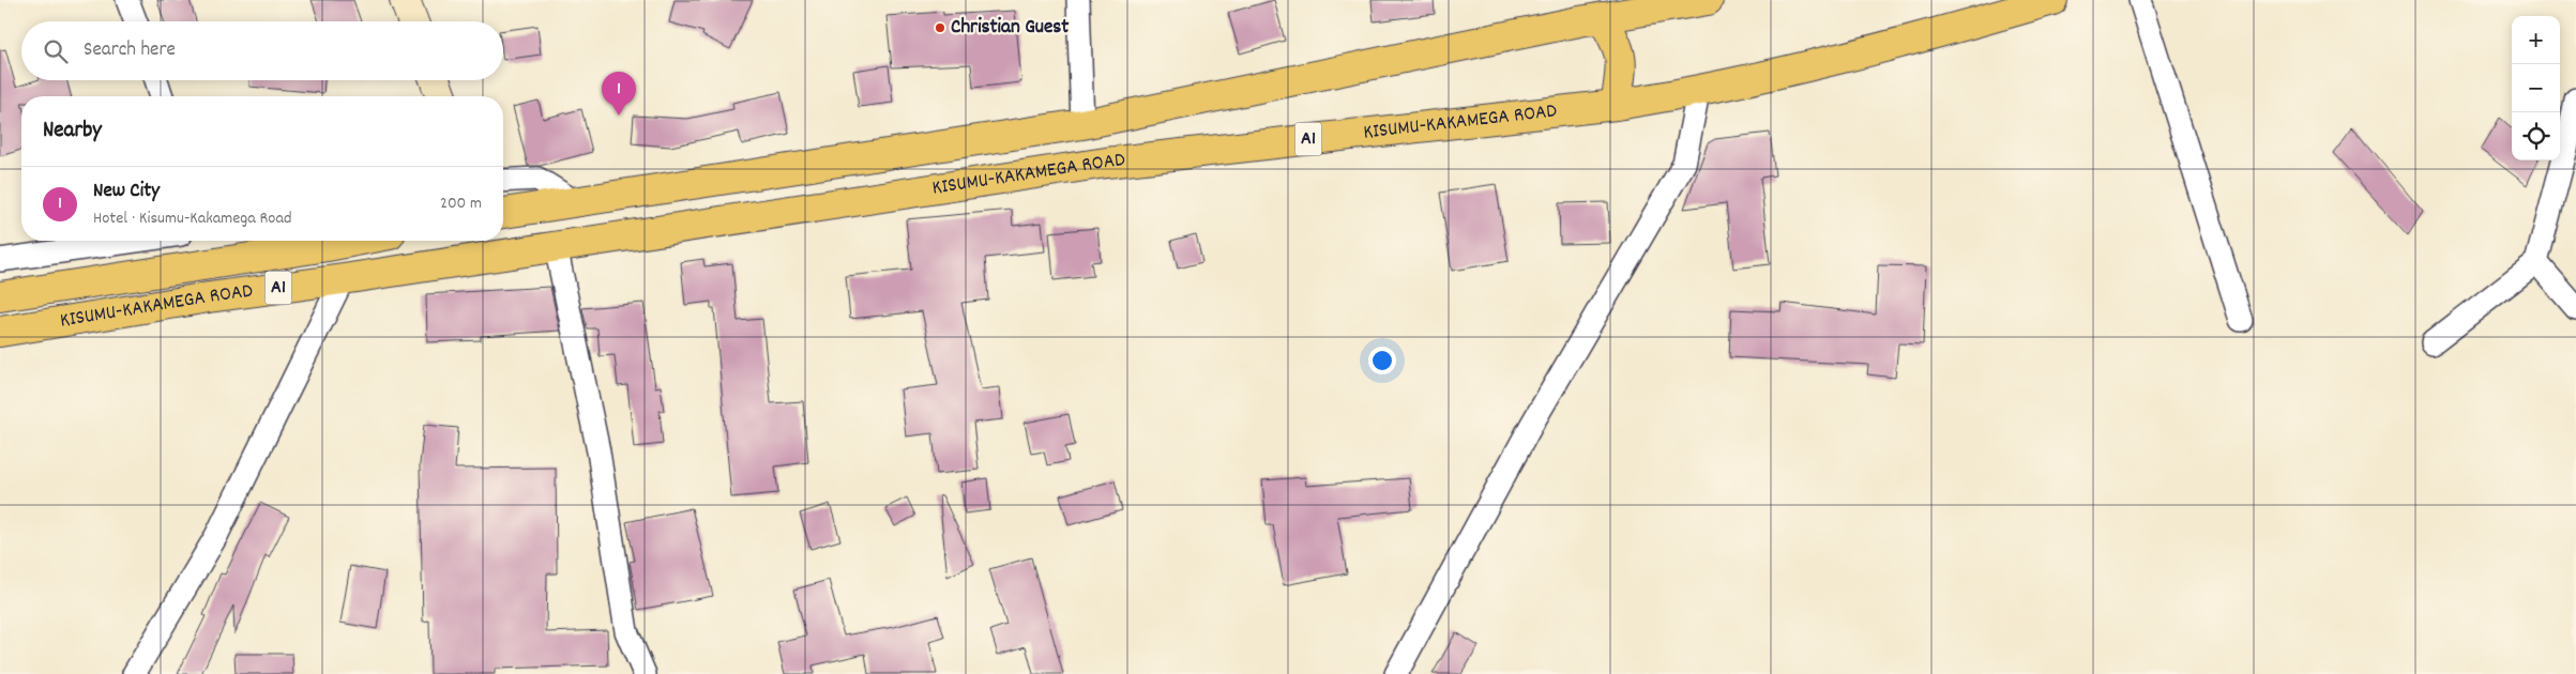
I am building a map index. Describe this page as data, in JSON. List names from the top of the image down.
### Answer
{
  "streets": {
    "highway": ["KISUMU-KAKAMEGA ROAD", "A1"]
  },
  "places": ["Christian Guest"],
  "page": {
    "map_buttons": ["+", "−"],
    "search": "Search here",
    "pins": "1",
    "heading": "Nearby",
    "list": [
      {
        "mark": "1",
        "name": "New City",
        "note": "Hotel · Kisumu-Kakamega Road",
        "value": "200 m"
      }
    ]
  }
}
